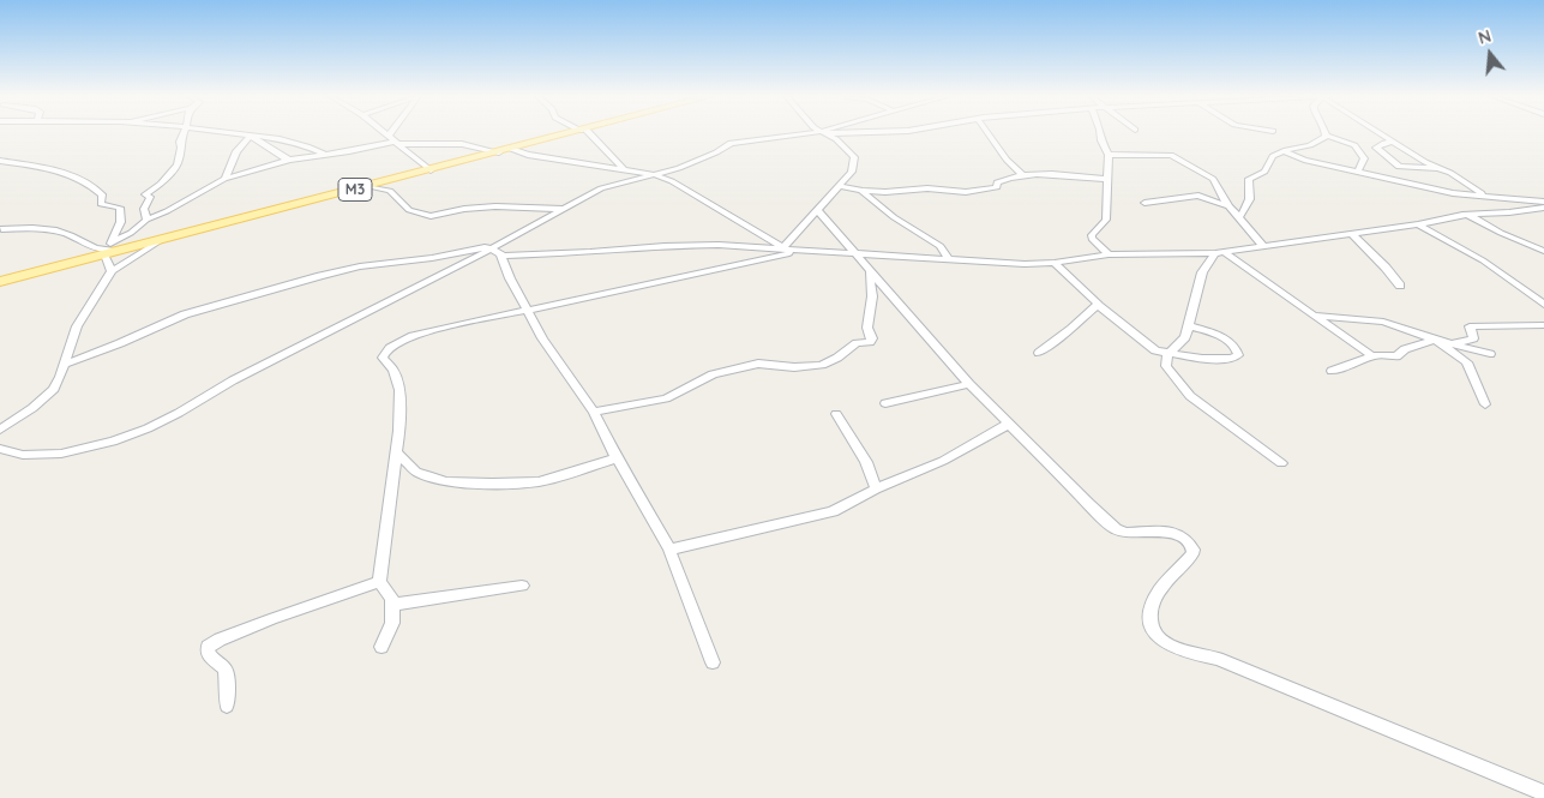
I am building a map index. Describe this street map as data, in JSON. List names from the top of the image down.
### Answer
{
  "streets": {
    "main road": ["M3"]
  },
  "north": "top"
}
